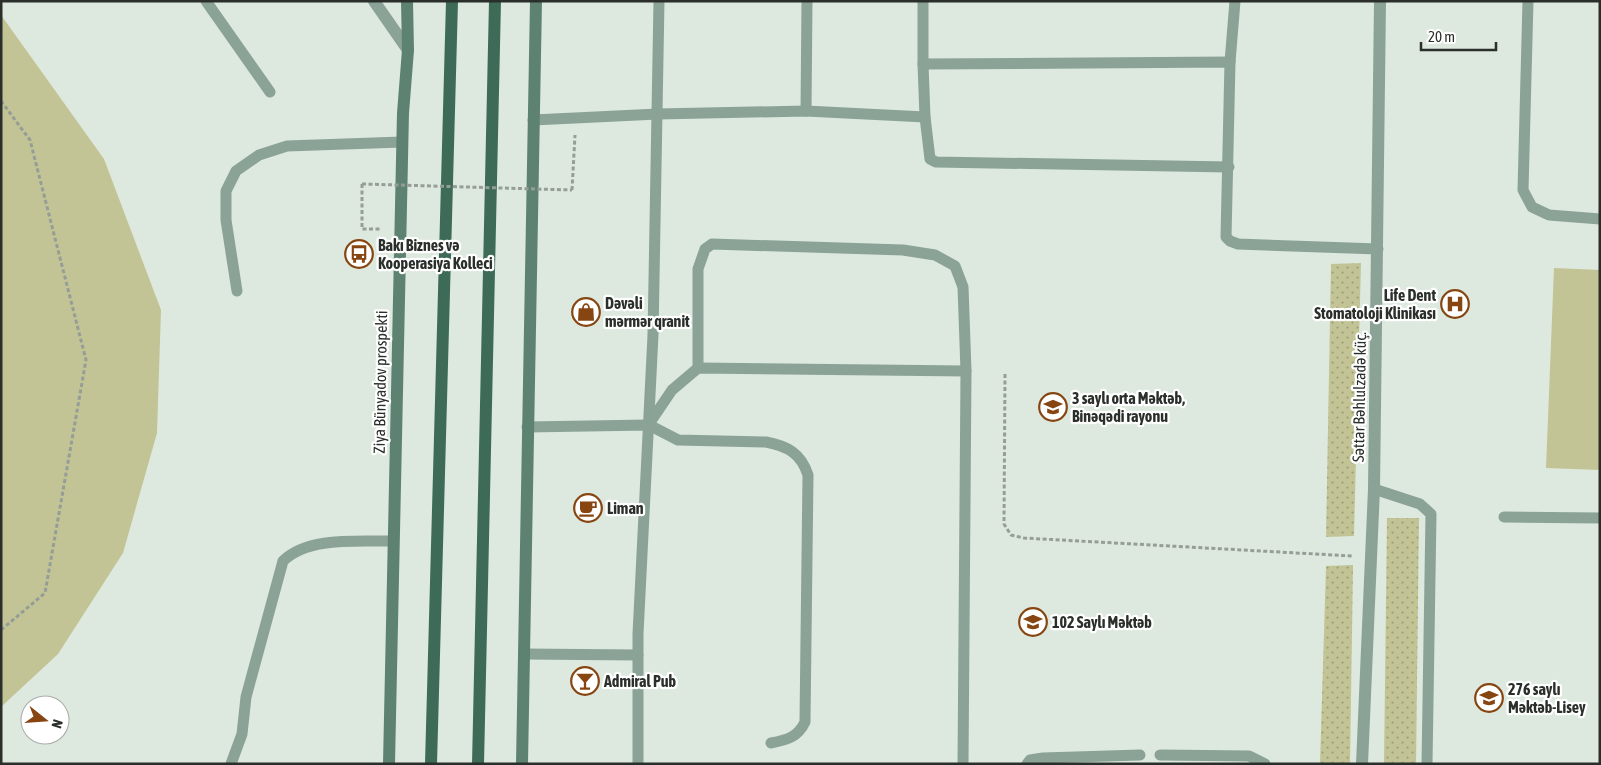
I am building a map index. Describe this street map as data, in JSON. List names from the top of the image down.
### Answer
{
  "streets": {
    "main road": ["Ziya Bünyadov prospekti"],
    "street": ["Səttar Bəhlulzadə küç."]
  },
  "places": {
    "bus stop": ["Bakı Biznes və Kooperasiya Kolleci"],
    "hospital": ["Life Dent Stomatoloji Klinikası"],
    "shop": ["Dəvəli mərmər qranit"],
    "school or university": ["3 saylı orta Məktəb, Binəqədi rayonu", "102 Saylı Məktəb", "276 saylı Məktəb-Lisey"],
    "cafe": ["Liman"],
    "bar": ["Admiral Pub"]
  },
  "scale_bar": "20 m",
  "north": "right"
}
